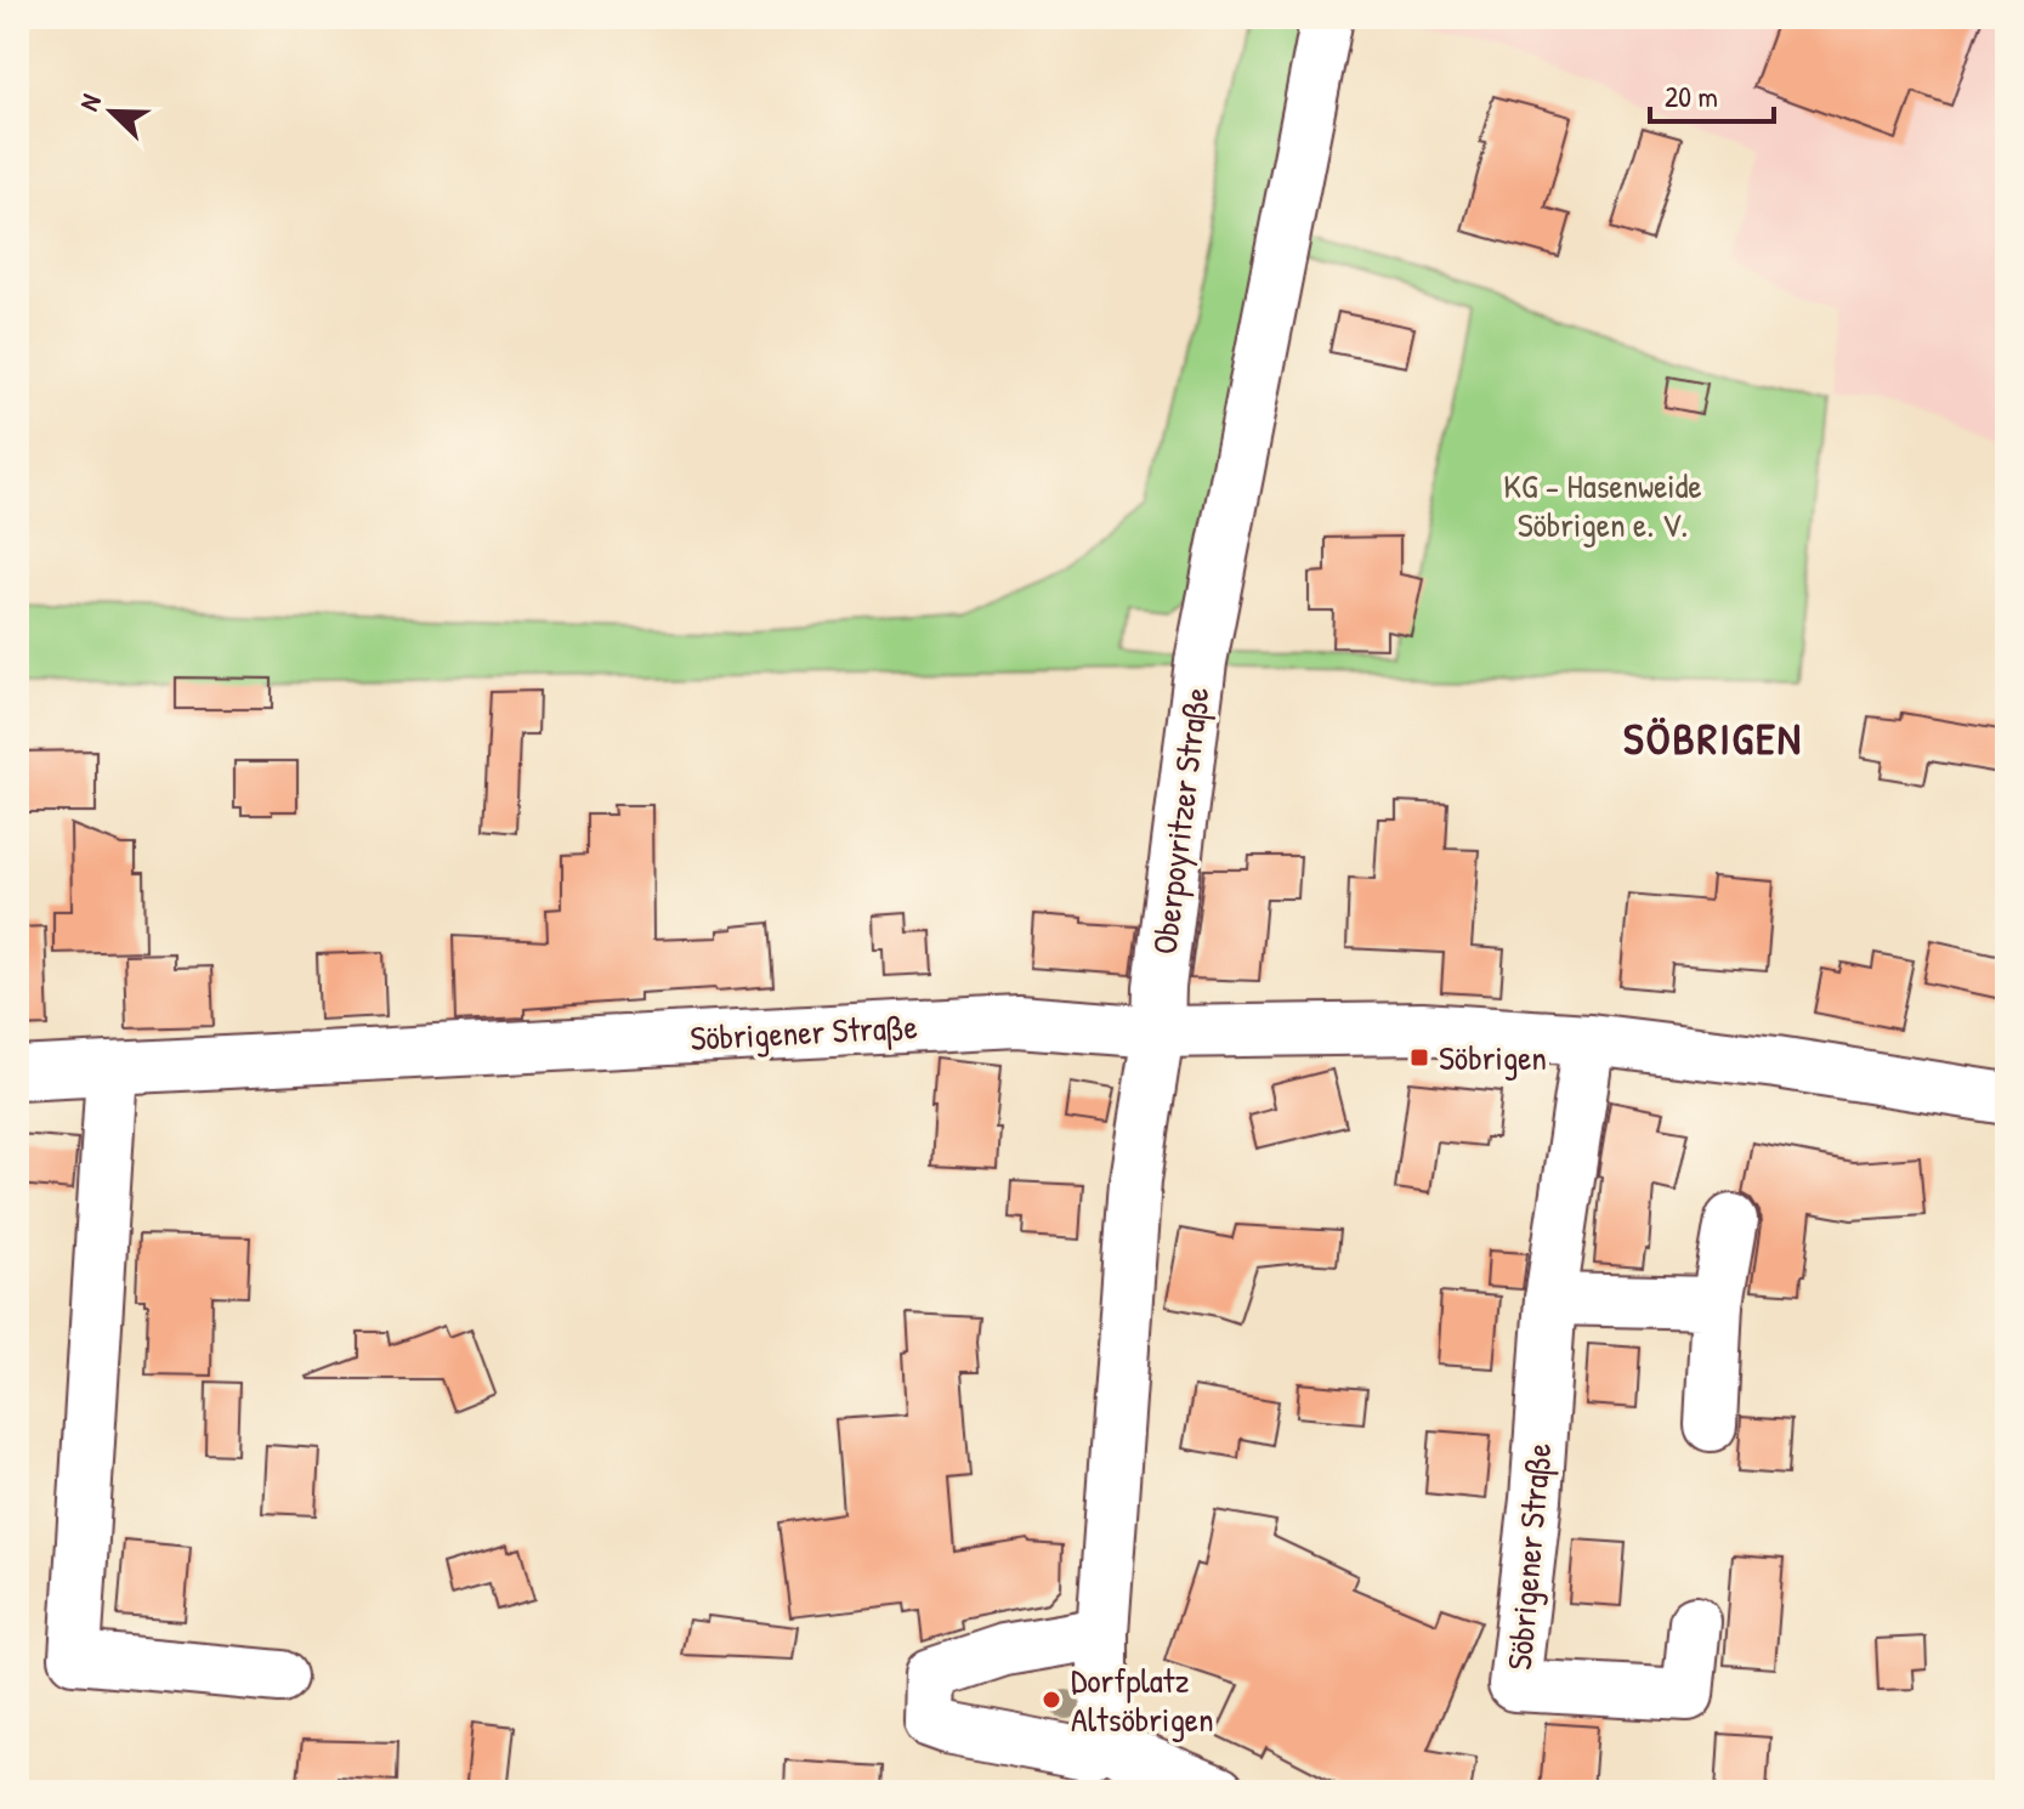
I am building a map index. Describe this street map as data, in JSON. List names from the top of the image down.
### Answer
{
  "streets": {
    "street": ["Oberpoyritzer Straße", "Söbrigener Straße"]
  },
  "crossings": [
    ["Oberpoyritzer Straße", "Söbrigener Straße"]
  ],
  "districts": ["SÖBRIGEN"],
  "parks": ["KG - Hasenweide Söbrigen e. V."],
  "places": {
    "transit": ["Söbrigen"],
    "other": ["Dorfplatz Altsöbrigen"]
  },
  "scale_bar": "20 m",
  "north": "top left"
}
